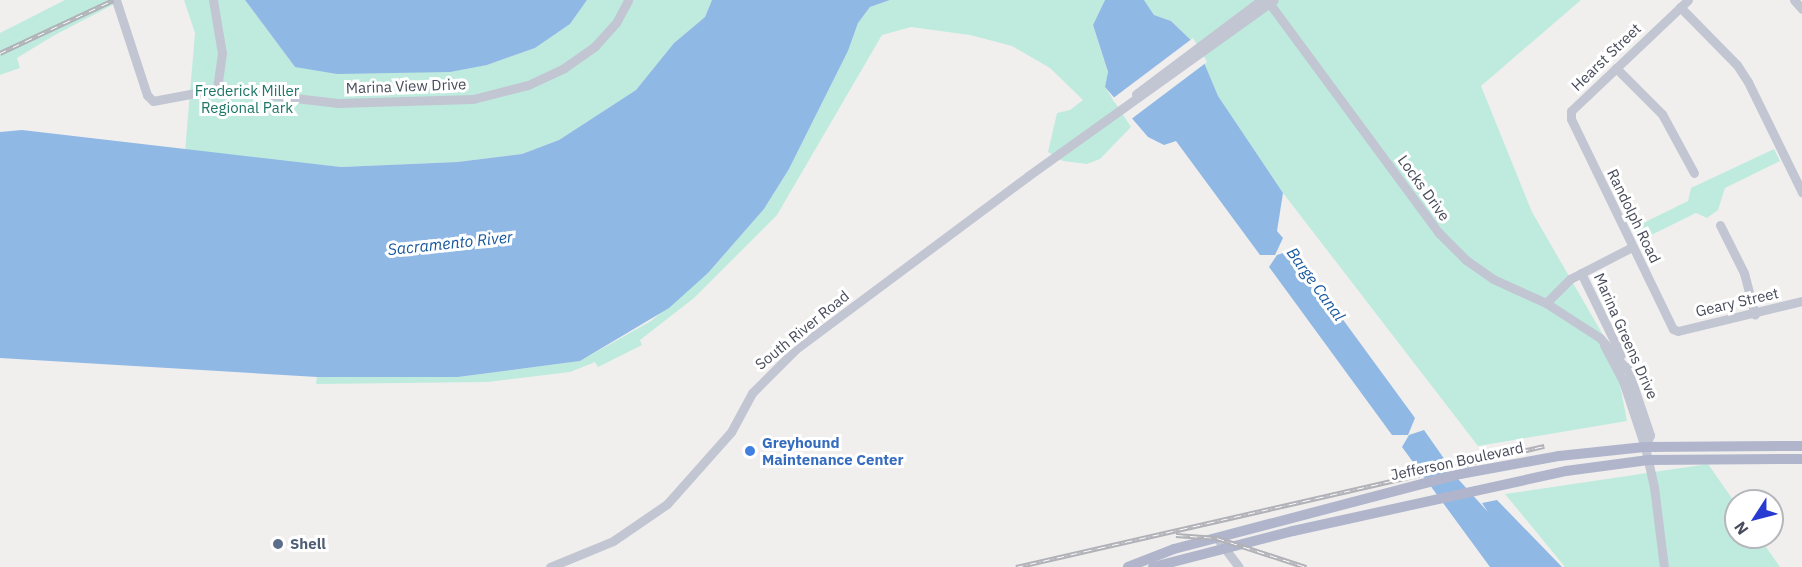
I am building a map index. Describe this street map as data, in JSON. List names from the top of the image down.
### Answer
{
  "streets": {
    "main road": ["Jefferson Boulevard"],
    "street": [
      "Hearst Street",
      "Marina View Drive",
      "Locks Drive",
      "Randolph Road",
      "Geary Street",
      "South River Road",
      "Marina Greens Drive"
    ]
  },
  "crossings": [
    ["Hearst Street", "Randolph Road"],
    ["Locks Drive", "South River Road"],
    ["Locks Drive", "Marina Greens Drive"],
    ["Locks Drive", "Jefferson Boulevard"],
    ["Randolph Road", "Geary Street"],
    ["Randolph Road", "Marina Greens Drive"],
    ["Marina Greens Drive", "Jefferson Boulevard"]
  ],
  "water": ["Sacramento River", "Barge Canal"],
  "parks": ["Frederick Miller Regional Park"],
  "places": ["Greyhound Maintenance Center", "Shell"],
  "north": "bottom left"
}
